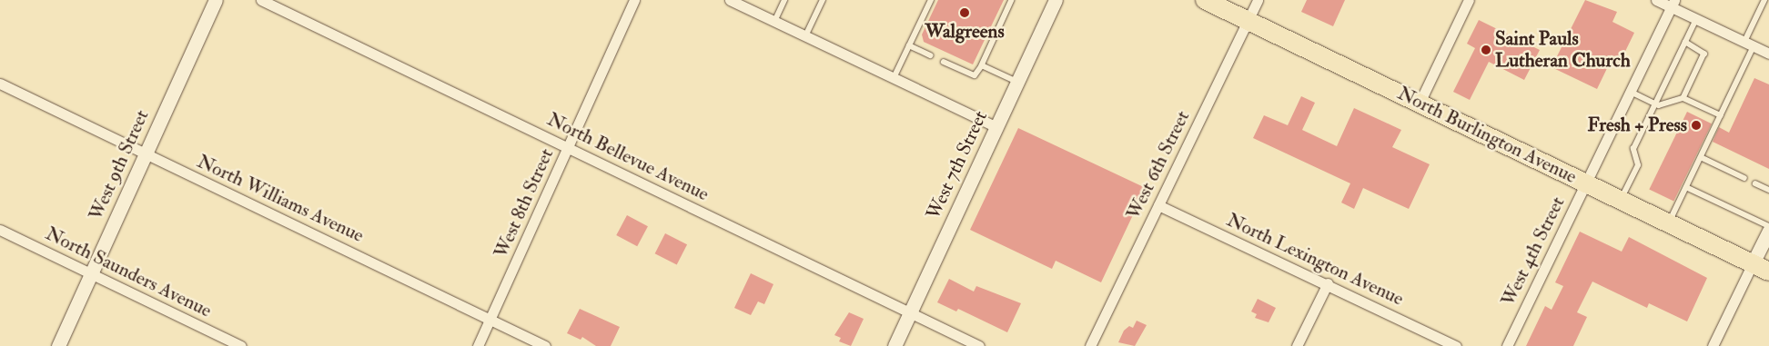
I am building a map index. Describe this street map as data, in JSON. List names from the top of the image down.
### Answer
{
  "streets": {
    "highway": ["North Burlington Avenue"],
    "main road": ["West 9th Street", "West 7th Street"],
    "street": [
      "North Bellevue Avenue",
      "West 6th Street",
      "North Williams Avenue",
      "West 8th Street",
      "West 4th Street",
      "North Lexington Avenue",
      "North Saunders Avenue"
    ]
  },
  "crossings": [
    ["North Burlington Avenue", "West 6th Street"],
    ["North Burlington Avenue", "West 4th Street"],
    ["North Bellevue Avenue", "West 7th Street"],
    ["North Bellevue Avenue", "West 8th Street"],
    ["West 9th Street", "North Williams Avenue"],
    ["West 9th Street", "North Saunders Avenue"],
    ["West 6th Street", "North Lexington Avenue"],
    ["North Williams Avenue", "West 8th Street"]
  ],
  "places": ["Walgreens", "Saint Pauls Lutheran Church", "Fresh + Press"]
}
